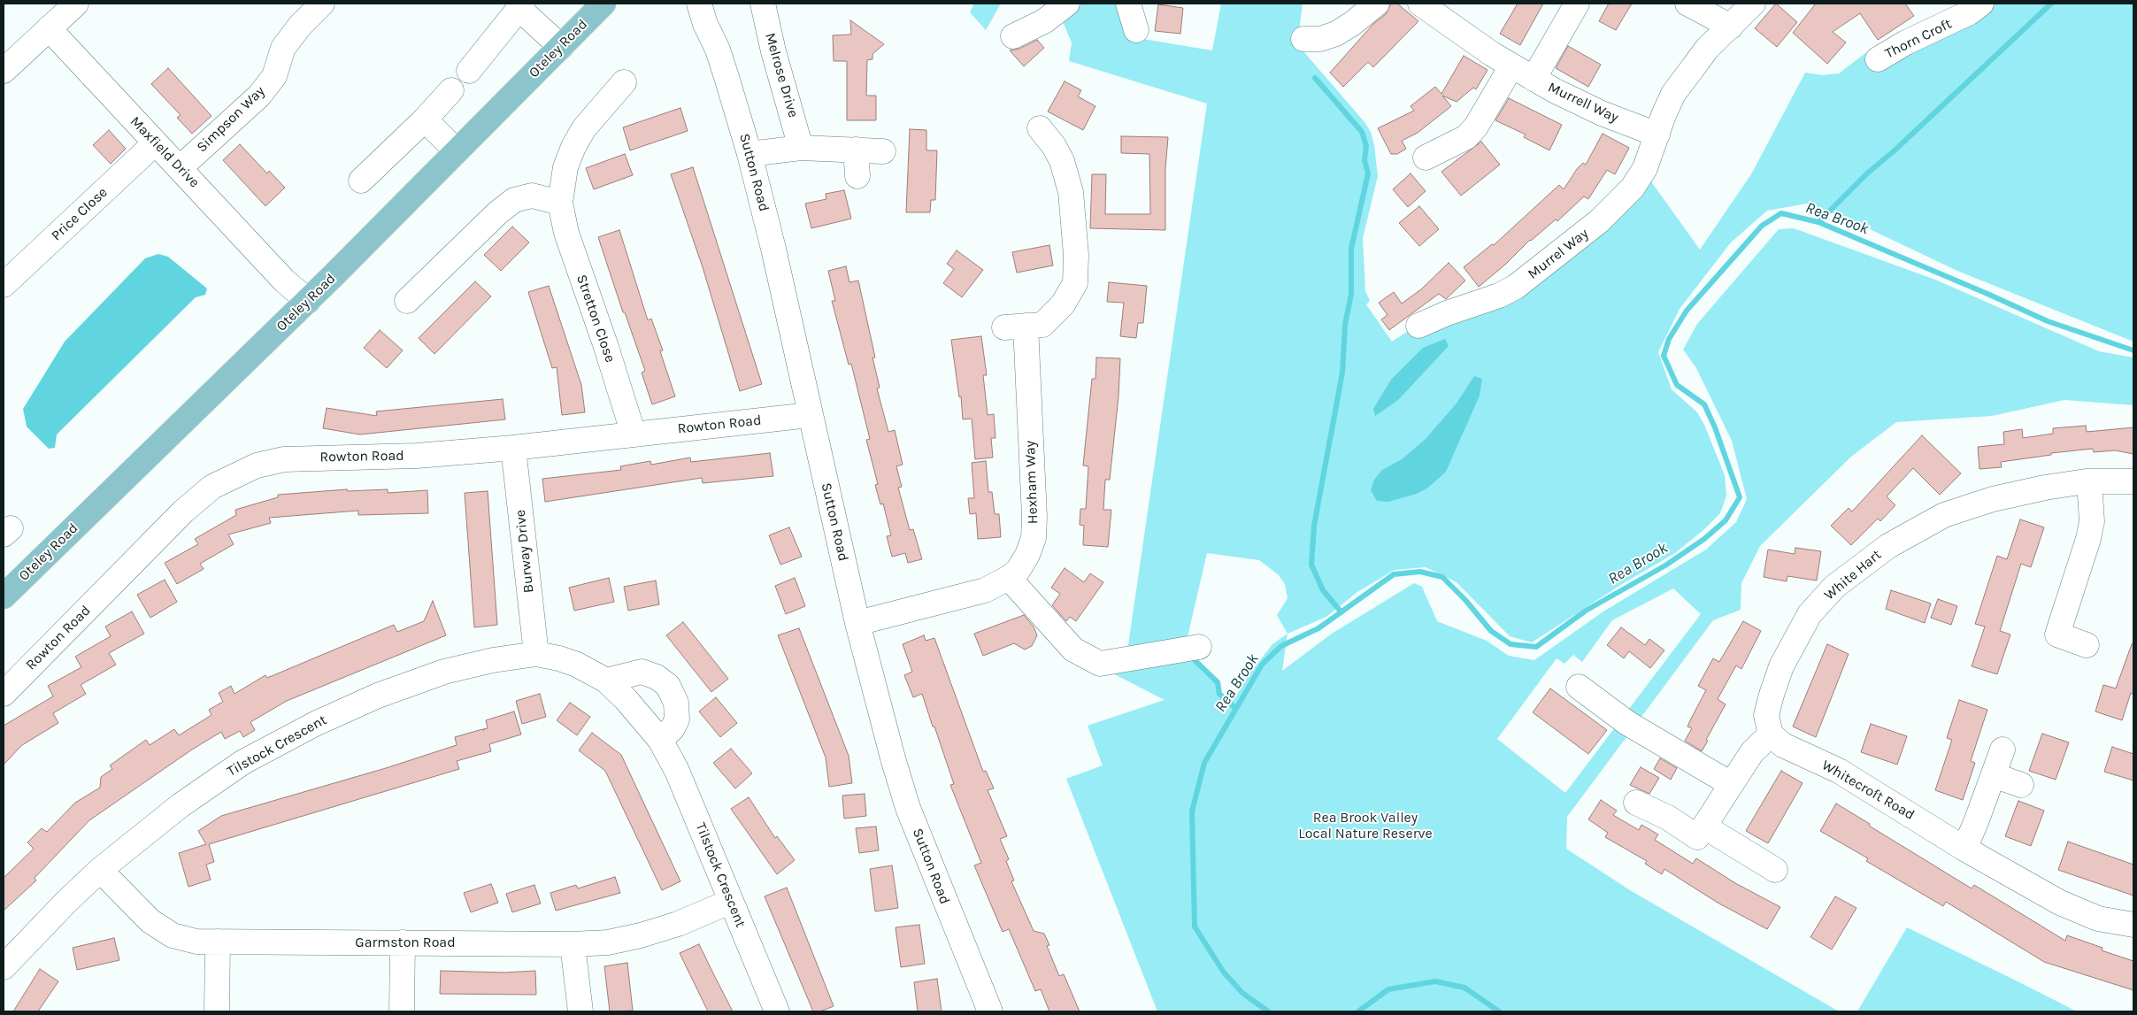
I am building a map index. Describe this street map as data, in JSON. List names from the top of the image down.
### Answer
{
  "streets": {
    "main road": ["Oteley Road"],
    "street": [
      "Thorn Croft",
      "Melrose Drive",
      "Murrell Way",
      "Simpson Way",
      "Maxfield Drive",
      "Sutton Road",
      "Price Close",
      "Murrel Way",
      "Stretton Close",
      "Rowton Road",
      "Hexham Way",
      "Burway Drive",
      "White Hart",
      "Tilstock Crescent",
      "Whitecroft Road",
      "Garmston Road"
    ]
  },
  "crossings": [
    ["Oteley Road", "Maxfield Drive"],
    ["Murrell Way", "Murrel Way"],
    ["Simpson Way", "Maxfield Drive"],
    ["Maxfield Drive", "Price Close"],
    ["Sutton Road", "Rowton Road"],
    ["Sutton Road", "Hexham Way"],
    ["Stretton Close", "Rowton Road"],
    ["Rowton Road", "Burway Drive"],
    ["Burway Drive", "Tilstock Crescent"],
    ["White Hart", "Whitecroft Road"],
    ["Tilstock Crescent", "Garmston Road"]
  ],
  "water": ["Rea Brook"],
  "parks": ["Rea Brook Valley Local Nature Reserve"]
}
